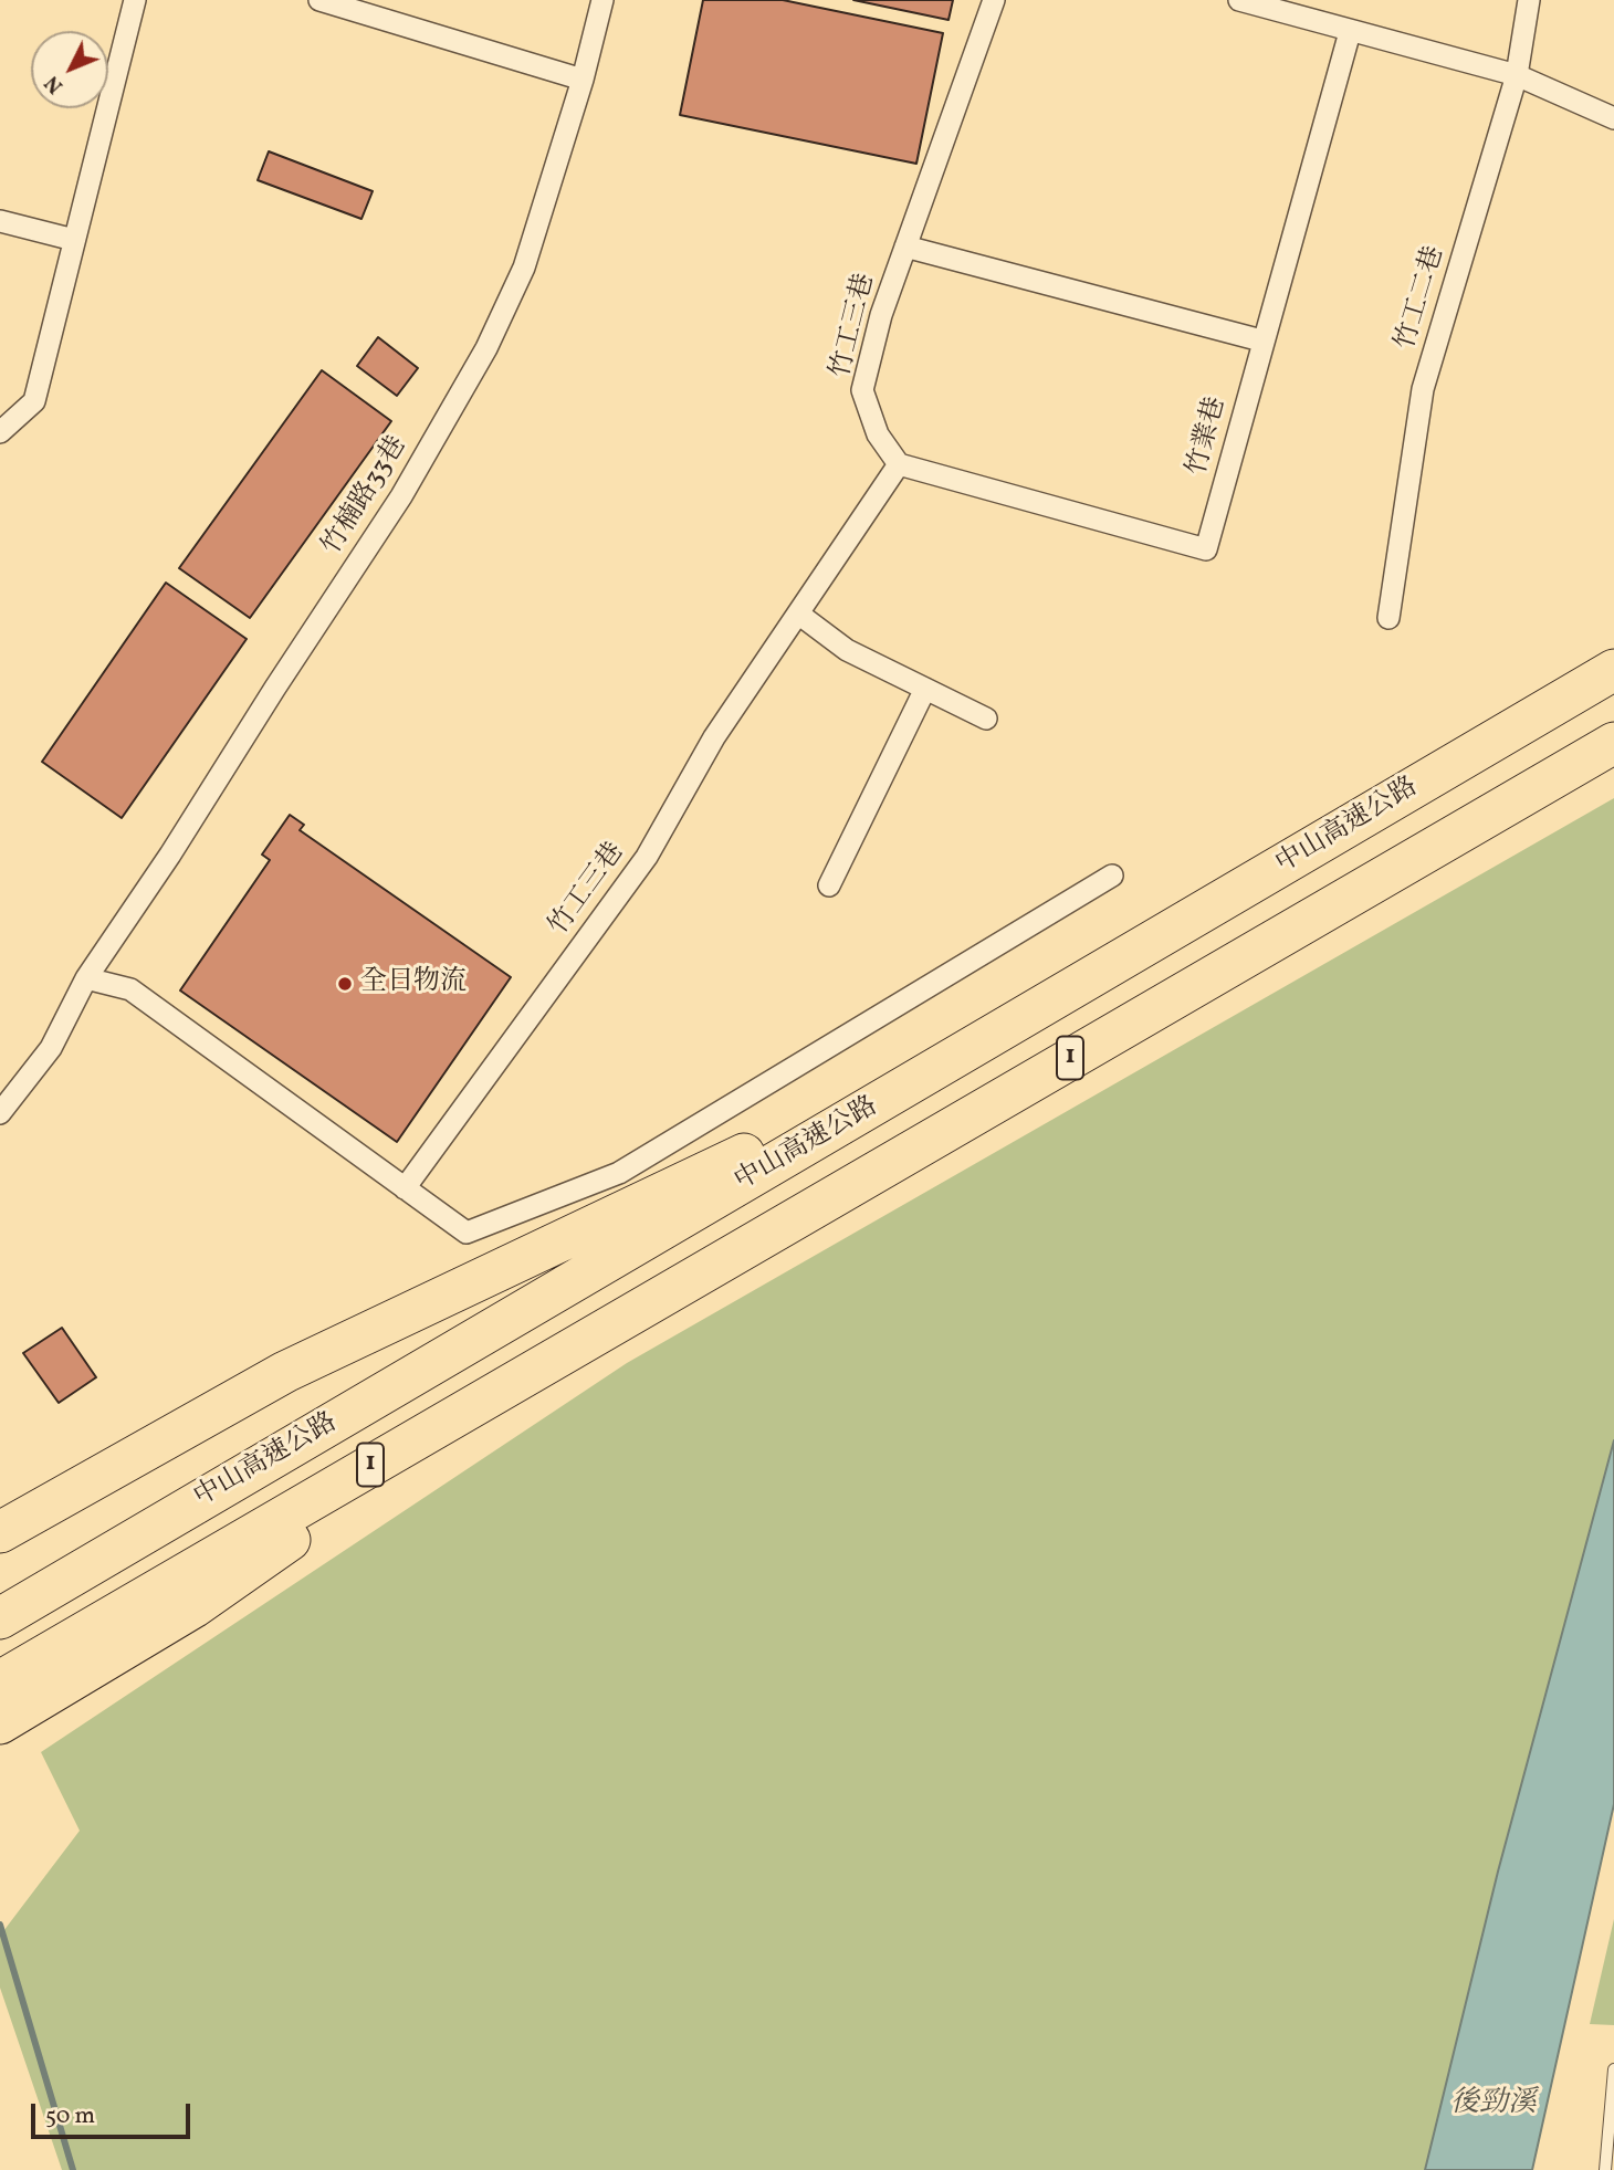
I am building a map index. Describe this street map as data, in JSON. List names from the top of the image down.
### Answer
{
  "streets": {
    "highway": ["中山高速公路", "1"],
    "street": [
      "竹工二巷",
      "竹工三巷",
      "竹業巷",
      "竹楠路33巷"
    ]
  },
  "crossings": [
    ["竹工三巷", "竹業巷"]
  ],
  "water": ["後勁溪"],
  "places": ["全日物流"],
  "scale_bar": "50 m",
  "north": "bottom left"
}
